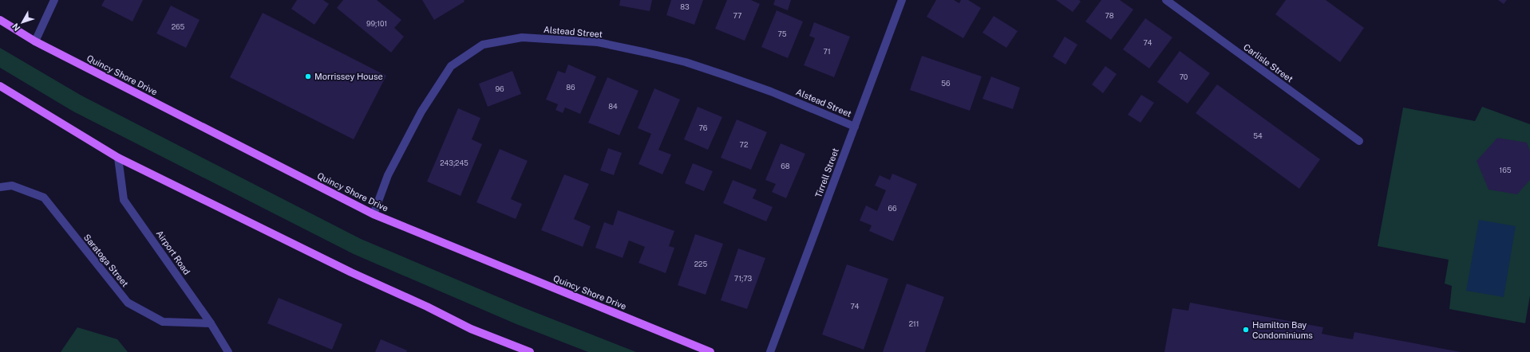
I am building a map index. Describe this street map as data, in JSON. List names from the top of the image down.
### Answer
{
  "streets": {
    "main road": ["Quincy Shore Drive"],
    "street": [
      "Alstead Street",
      "Carlisle Street",
      "Tirrell Street",
      "Airport Road",
      "Saratoga Street"
    ]
  },
  "crossings": [
    ["Alstead Street", "Quincy Shore Drive"],
    ["Alstead Street", "Tirrell Street"],
    ["Airport Road", "Saratoga Street"]
  ],
  "places": ["Morrissey House", "Hamilton Bay Condominiums"],
  "house_numbers": [
    "83",
    "77",
    "78",
    "99;101",
    "265",
    "75",
    "74",
    "71",
    "70",
    "56",
    "86",
    "96",
    "84",
    "76",
    "54",
    "72",
    "243;245",
    "68",
    "165",
    "66",
    "225",
    "71;73",
    "74",
    "211"
  ],
  "north": "bottom left"
}
